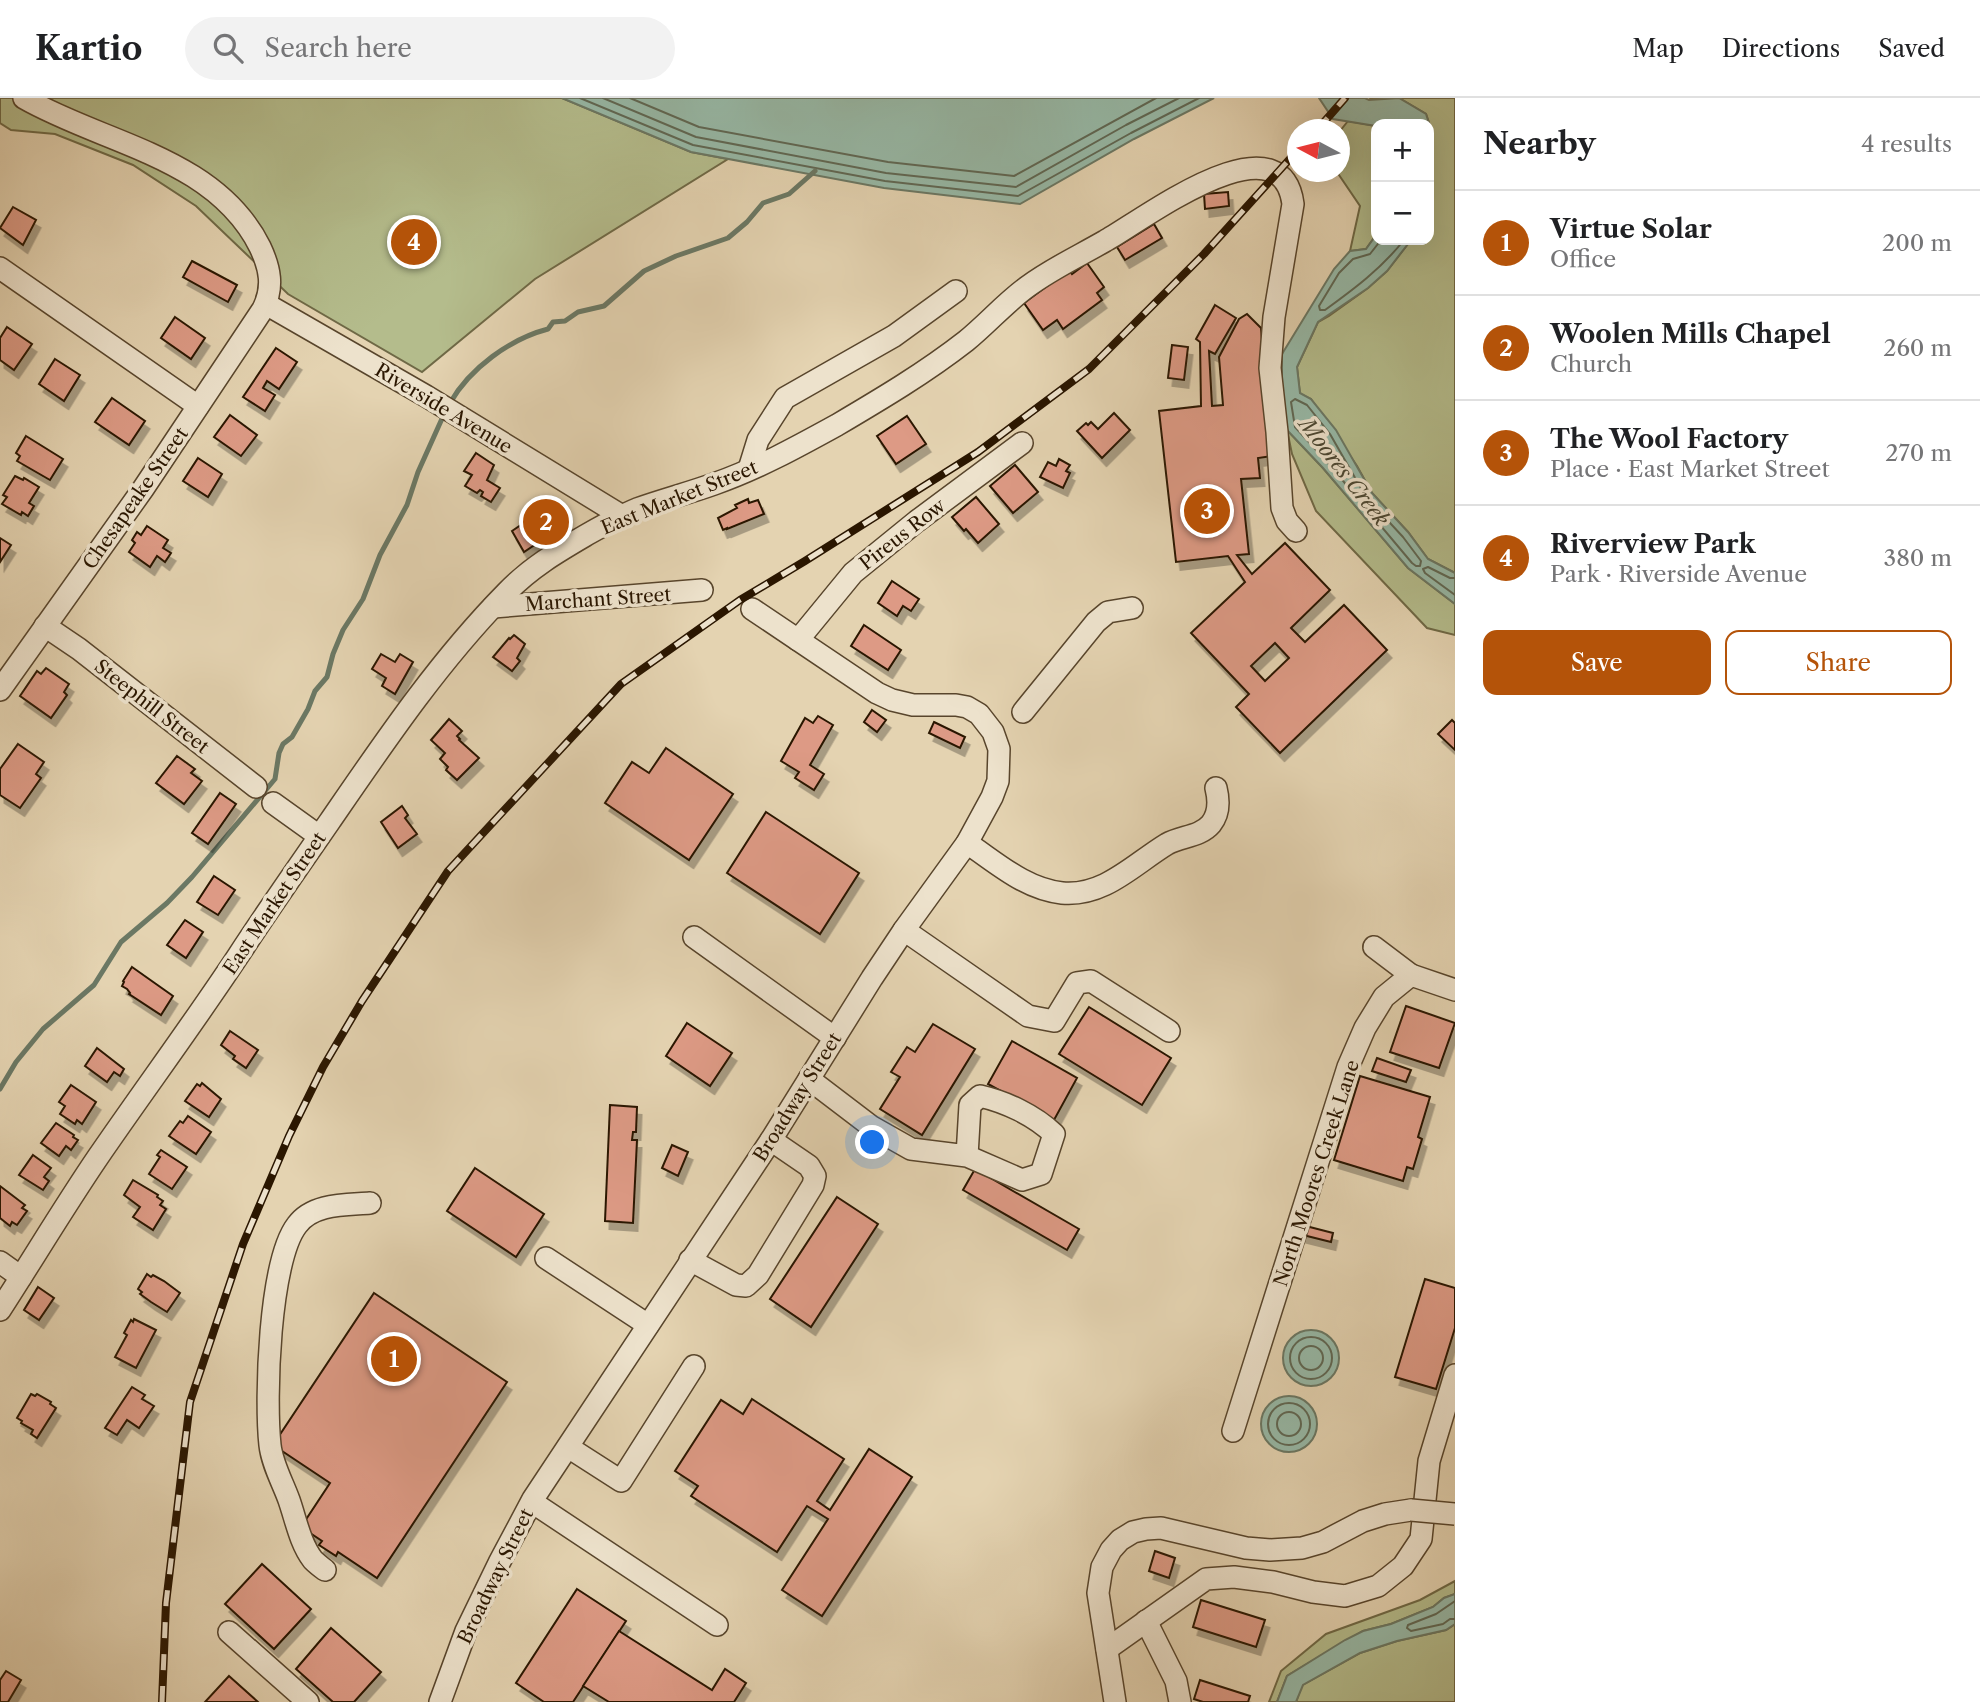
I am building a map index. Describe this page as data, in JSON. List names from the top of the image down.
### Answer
{
  "streets": {
    "street": [
      "Riverside Avenue",
      "East Market Street",
      "Chesapeake Street",
      "Pireus Row",
      "Marchant Street",
      "Steephill Street",
      "Broadway Street",
      "North Moores Creek Lane"
    ]
  },
  "crossings": [
    ["Riverside Avenue", "East Market Street"],
    ["Riverside Avenue", "Chesapeake Street"],
    ["East Market Street", "Marchant Street"],
    ["Chesapeake Street", "Steephill Street"],
    ["Pireus Row", "Broadway Street"]
  ],
  "water": ["Moores Creek"],
  "north": "left",
  "page": {
    "header": "Kartio",
    "search": "Search here",
    "nav": ["Map", "Directions", "Saved"],
    "heading": ["Nearby", "4 results"],
    "map_buttons": ["+", "−"],
    "list": [
      {
        "mark": "1",
        "name": "Virtue Solar",
        "note": "Office",
        "value": "200 m"
      },
      {
        "mark": "2",
        "name": "Woolen Mills Chapel",
        "note": "Church",
        "value": "260 m"
      },
      {
        "mark": "3",
        "name": "The Wool Factory",
        "note": "Place · East Market Street",
        "value": "270 m"
      },
      {
        "mark": "4",
        "name": "Riverview Park",
        "note": "Park · Riverside Avenue",
        "value": "380 m"
      }
    ],
    "pins": [
      "4",
      "3",
      "2",
      "1"
    ],
    "buttons": ["Save", "Share"]
  }
}
